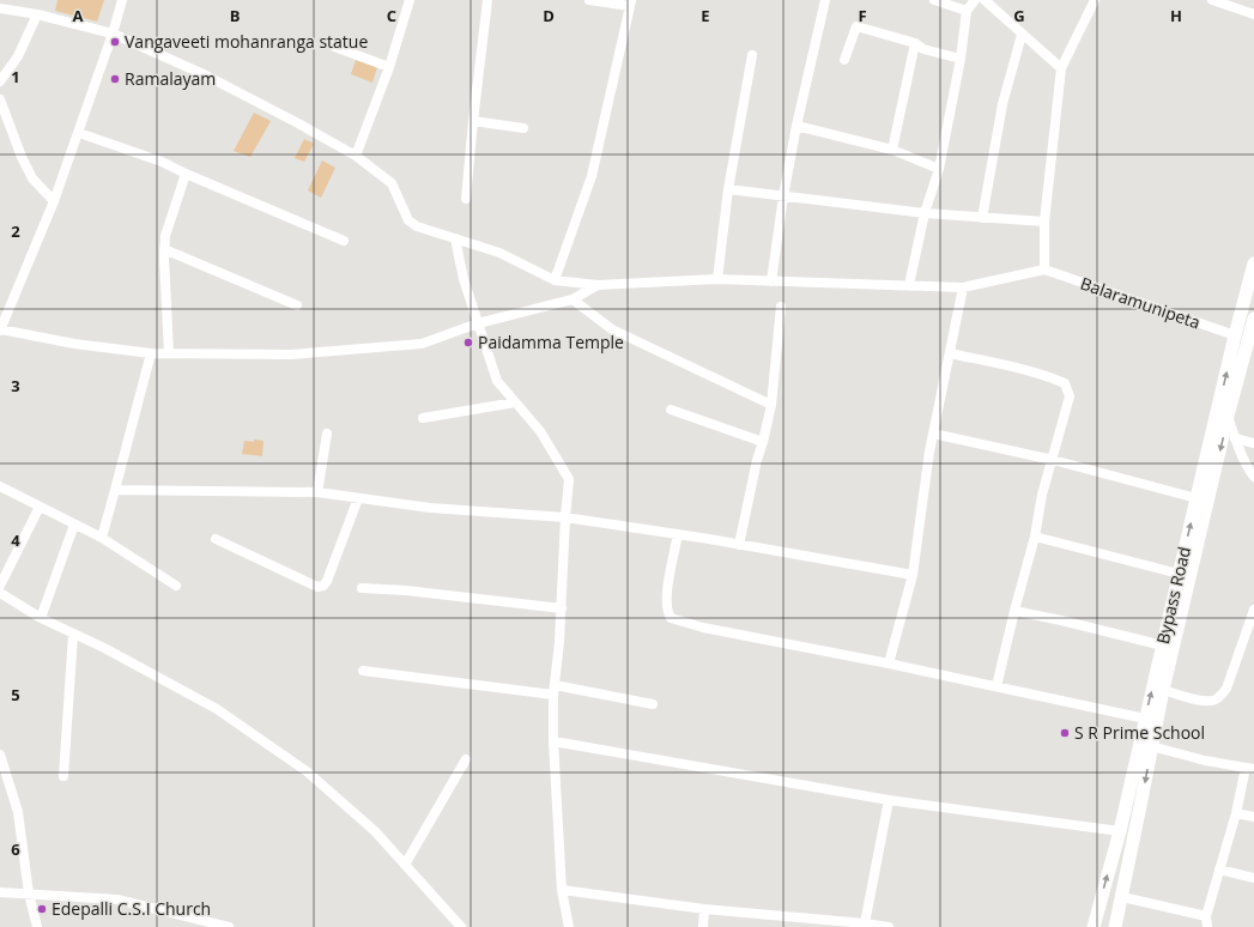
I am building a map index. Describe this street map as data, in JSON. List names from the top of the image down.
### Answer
{
  "streets": {
    "main road": ["Bypass Road"],
    "street": ["Balaramunipeta"]
  },
  "crossings": [
    ["Balaramunipeta", "Bypass Road"]
  ],
  "places": [
    "Vangaveeti mohanranga statue",
    "Ramalayam",
    "Paidamma Temple",
    "S R Prime School",
    "Edepalli C.S.I Church"
  ],
  "grid": {
    "columns": [
      "A",
      "B",
      "C",
      "D",
      "E",
      "F",
      "G",
      "H"
    ],
    "rows": [
      "1",
      "2",
      "3",
      "4",
      "5",
      "6"
    ]
  }
}
